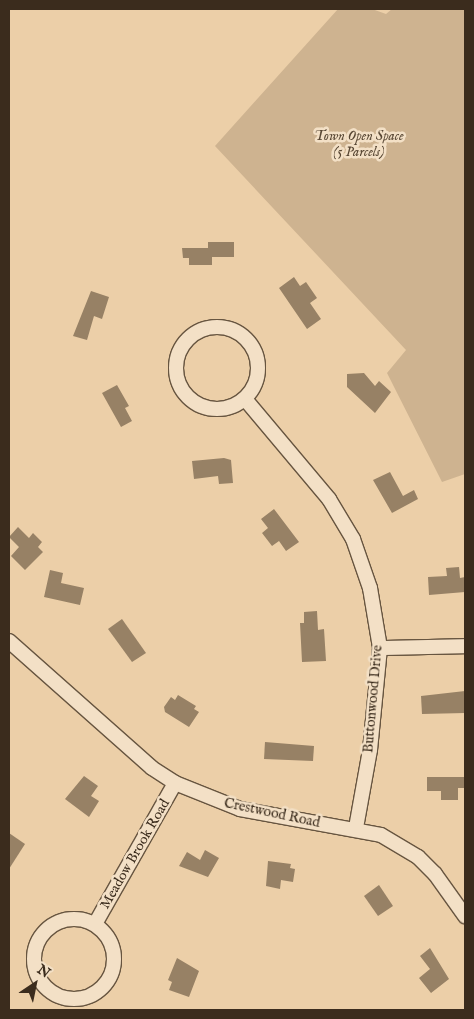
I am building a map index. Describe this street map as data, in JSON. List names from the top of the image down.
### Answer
{
  "streets": {
    "street": ["Buttonwood Drive", "Crestwood Road", "Meadow Brook Road"]
  },
  "crossings": [
    ["Buttonwood Drive", "Crestwood Road"],
    ["Crestwood Road", "Meadow Brook Road"]
  ],
  "parks": ["Town Open Space (5 Parcels)"],
  "north": "top right"
}
